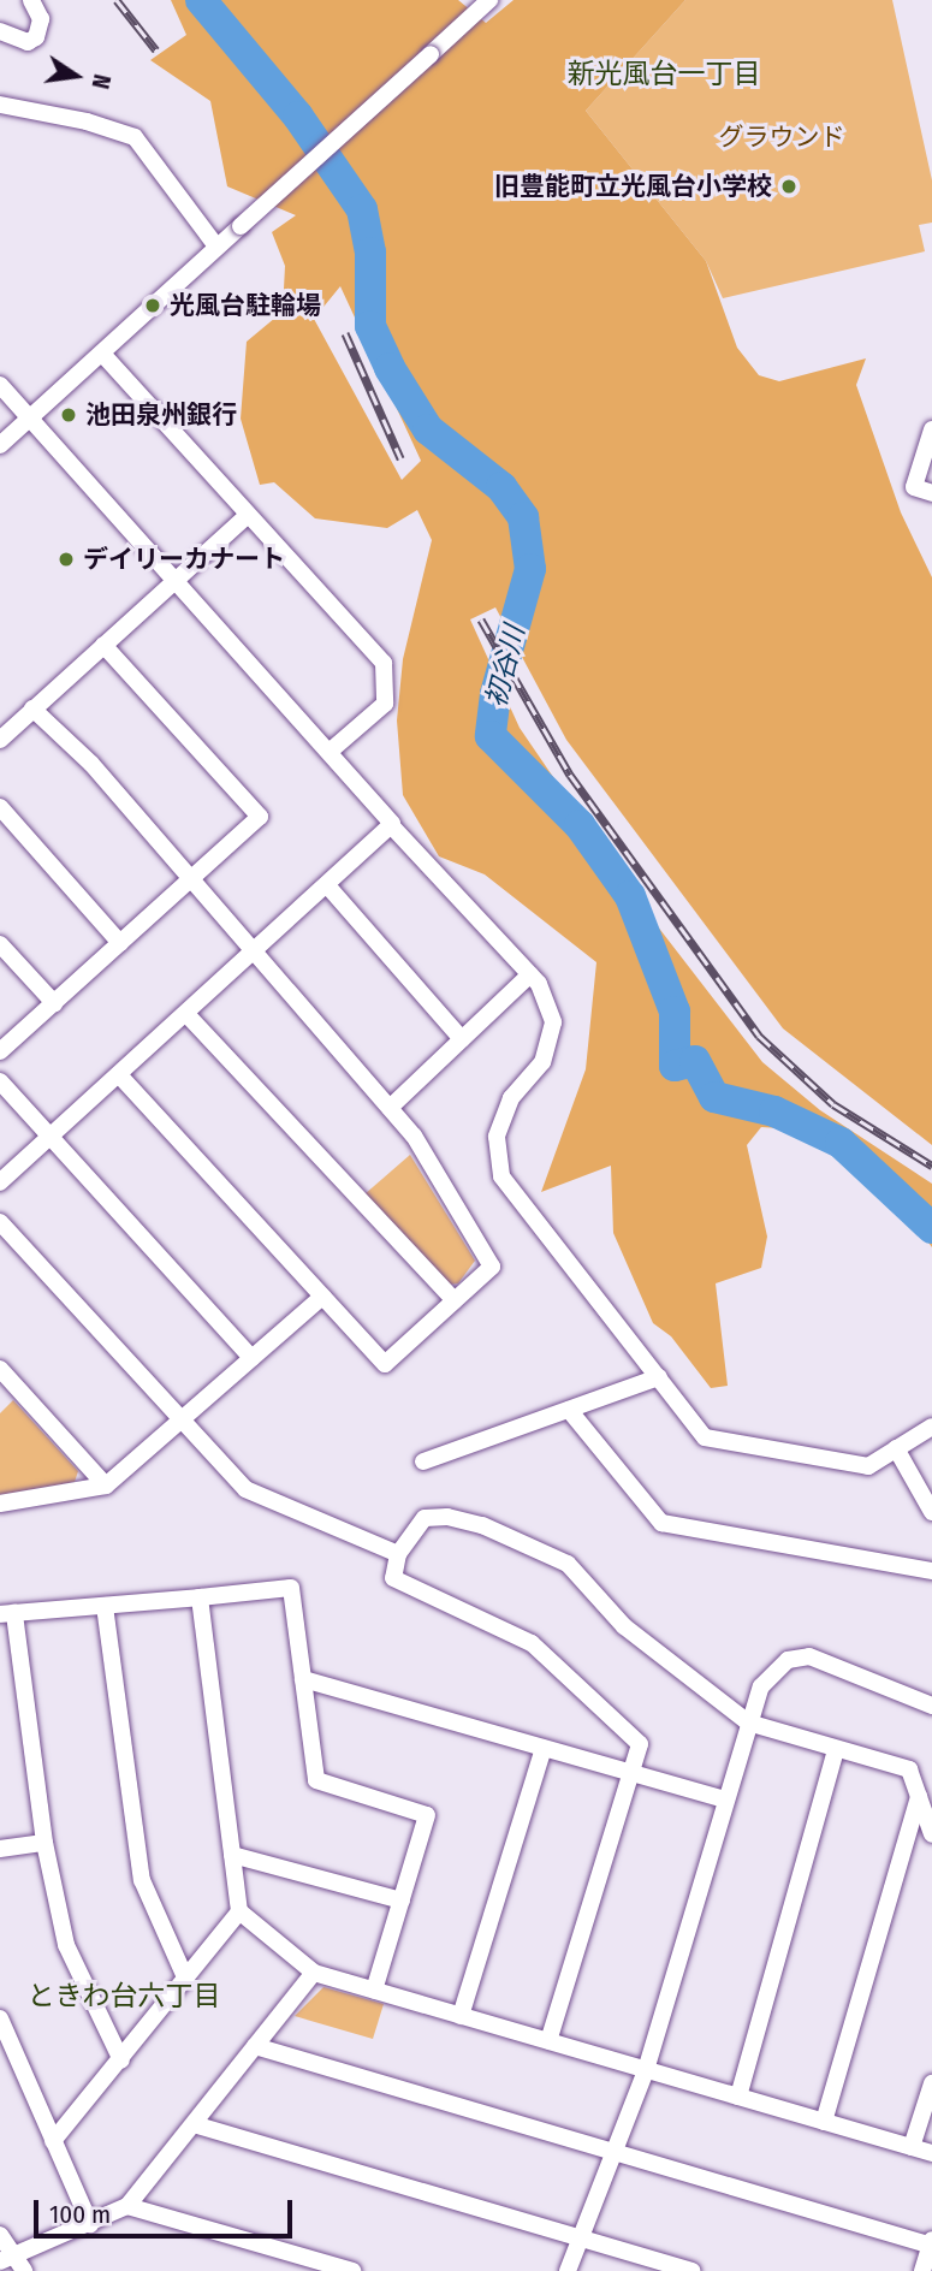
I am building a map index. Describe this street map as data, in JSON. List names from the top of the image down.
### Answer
{
  "districts": ["新光風台一丁目", "ときわ台六丁目"],
  "water": ["初谷川"],
  "parks": ["グラウンド"],
  "places": [
    "旧豊能町立光風台小学校",
    "光風台駐輪場",
    "池田泉州銀行",
    "デイリーカナート"
  ],
  "scale_bar": "100 m",
  "north": "right"
}
